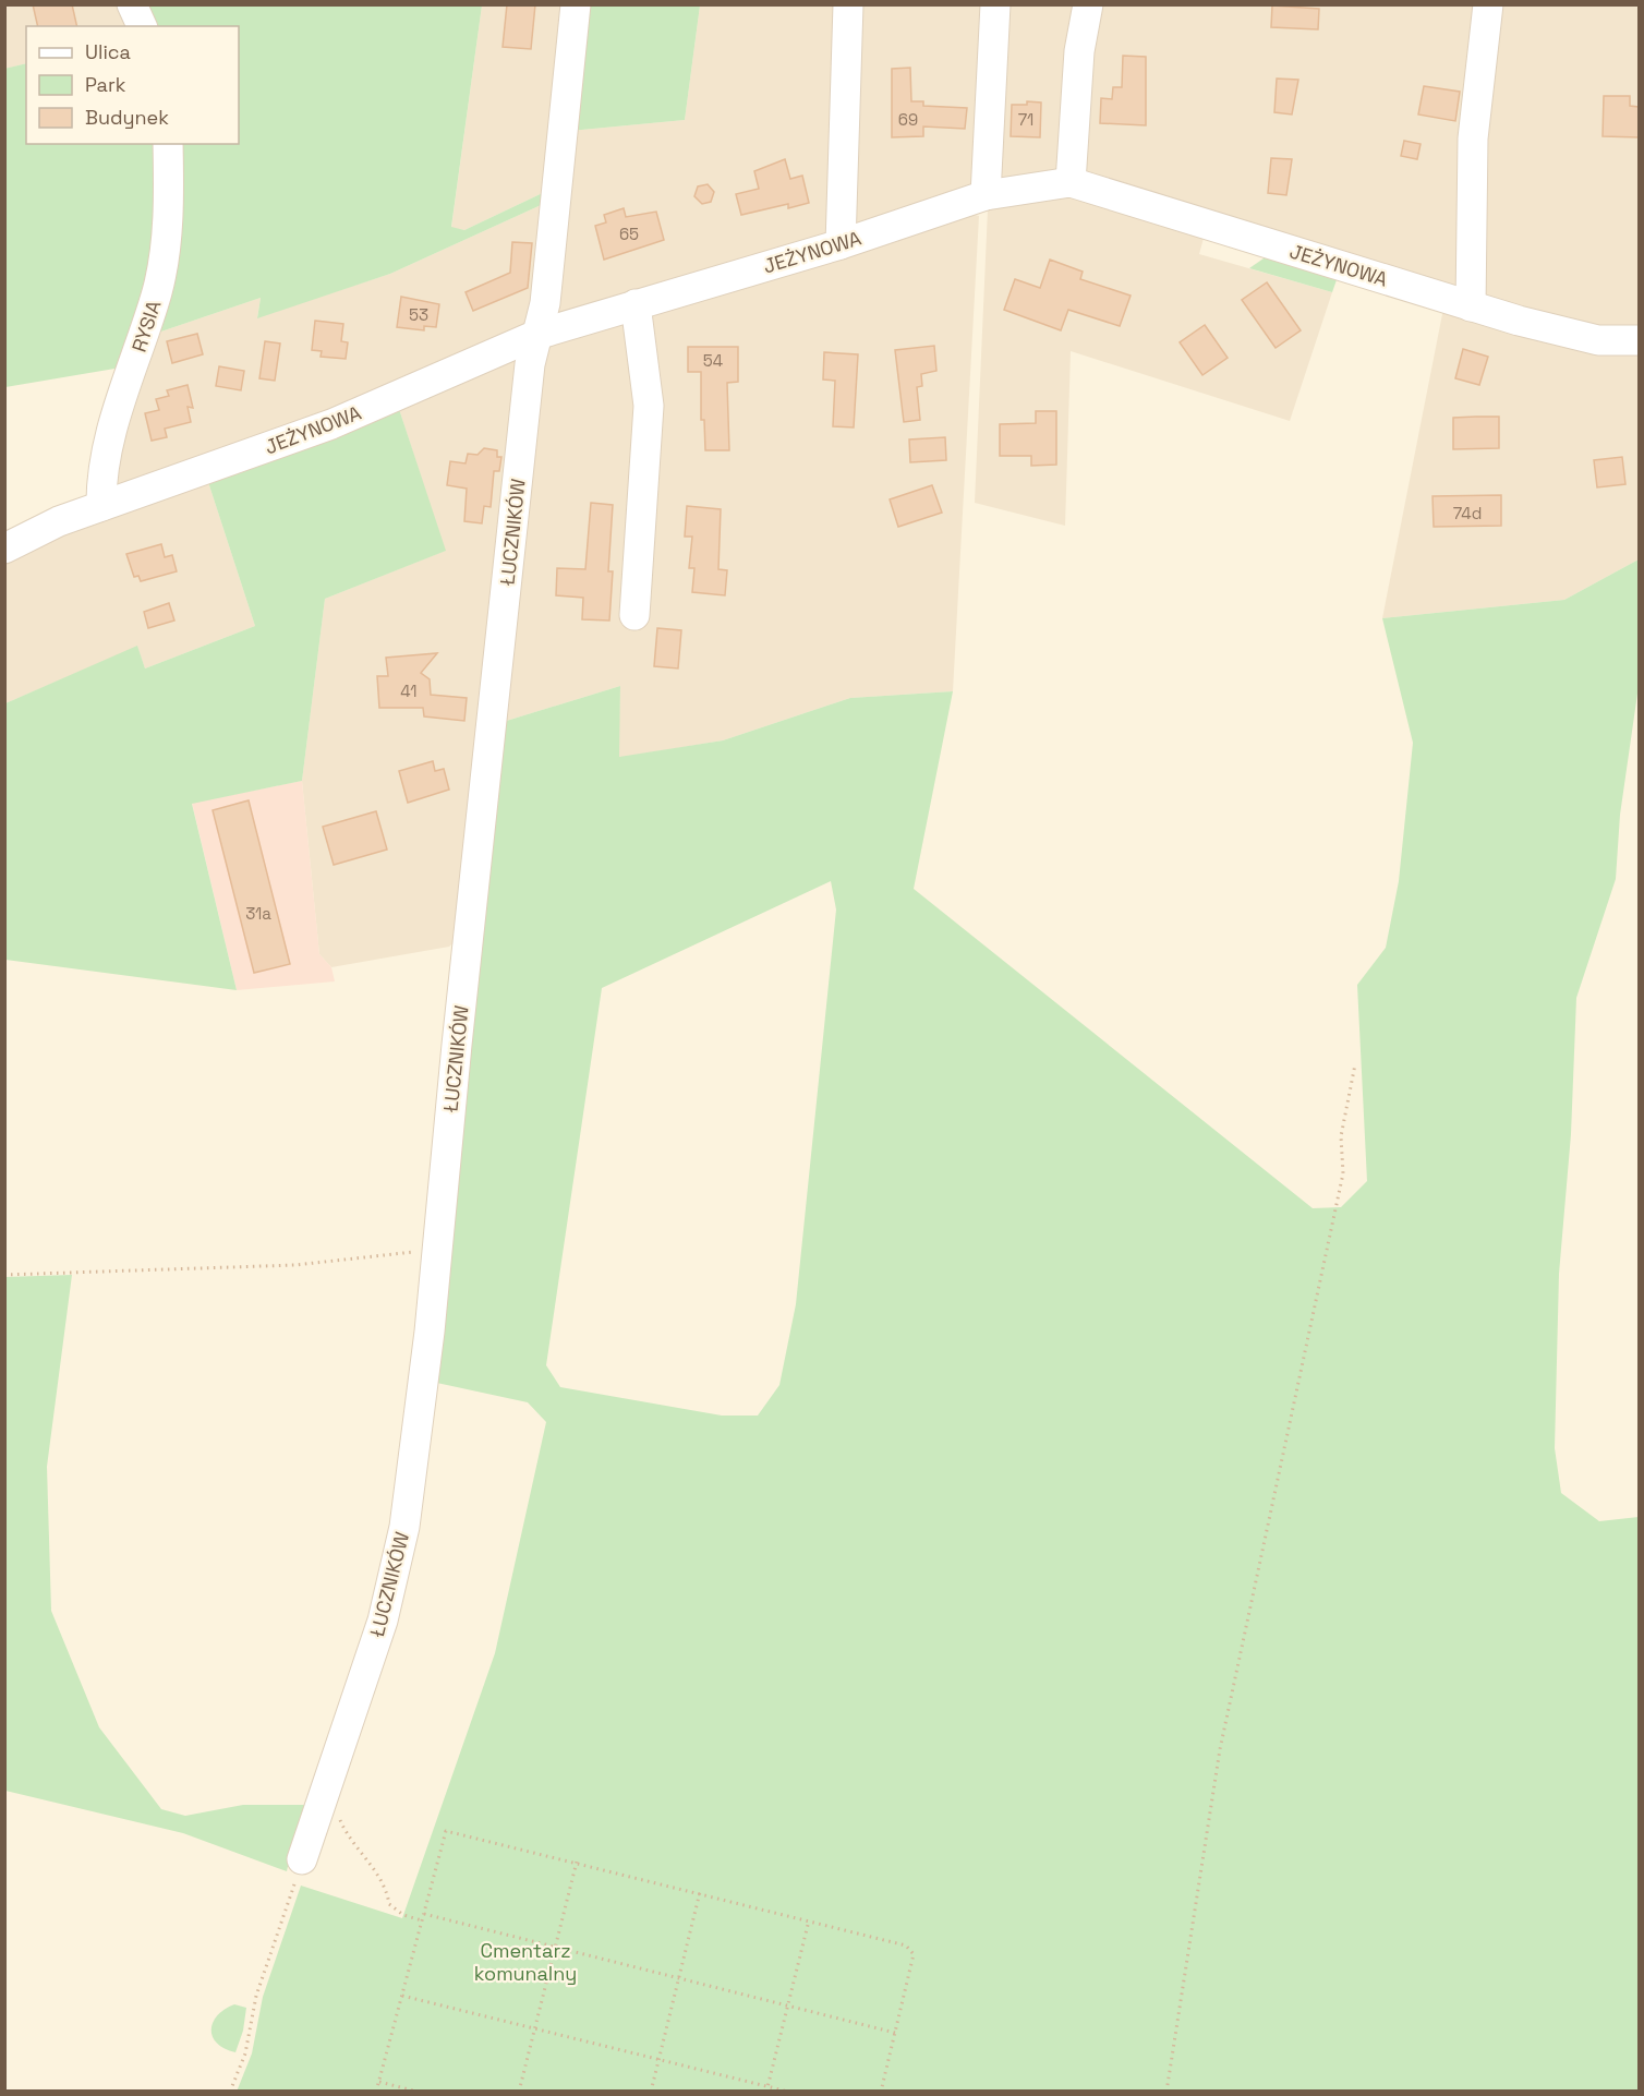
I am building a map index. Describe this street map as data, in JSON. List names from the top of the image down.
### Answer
{
  "streets": {
    "street": ["JEŻYNOWA", "RYSIA", "ŁUCZNIKÓW"]
  },
  "crossings": [
    ["JEŻYNOWA", "RYSIA"],
    ["JEŻYNOWA", "ŁUCZNIKÓW"]
  ],
  "parks": ["Cmentarz komunalny"],
  "house_numbers": [
    "69",
    "71",
    "65",
    "53",
    "54",
    "74d",
    "41",
    "31a"
  ],
  "legend": ["Ulica", "Park", "Budynek"]
}
